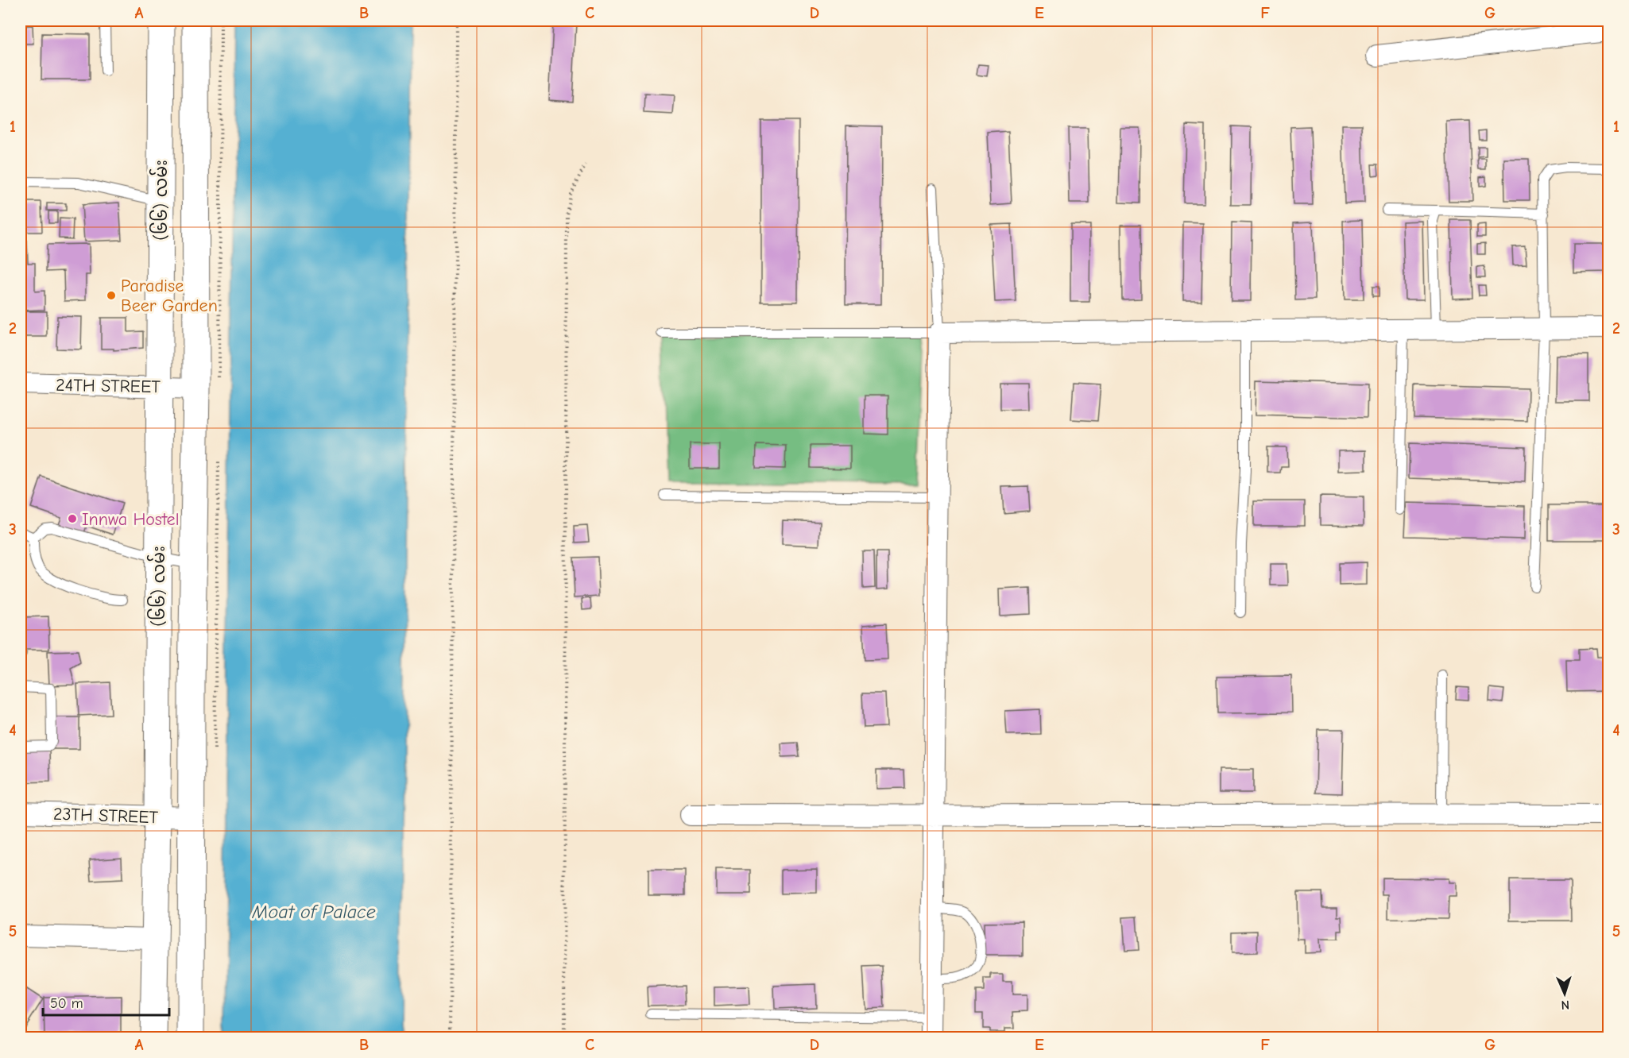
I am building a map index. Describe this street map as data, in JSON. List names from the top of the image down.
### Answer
{
  "streets": {
    "main road": ["(၆၆) လမ်း"],
    "street": ["24TH STREET", "23TH STREET"]
  },
  "crossings": [
    ["(၆၆) လမ်း", "24TH STREET"],
    ["(၆၆) လမ်း", "23TH STREET"]
  ],
  "water": ["Moat of Palace"],
  "places": ["Paradise Beer Garden", "Innwa Hostel"],
  "scale_bar": "50 m",
  "north": "bottom",
  "grid": {
    "columns": [
      "A",
      "B",
      "C",
      "D",
      "E",
      "F",
      "G"
    ],
    "rows": [
      "1",
      "2",
      "3",
      "4",
      "5"
    ]
  }
}
